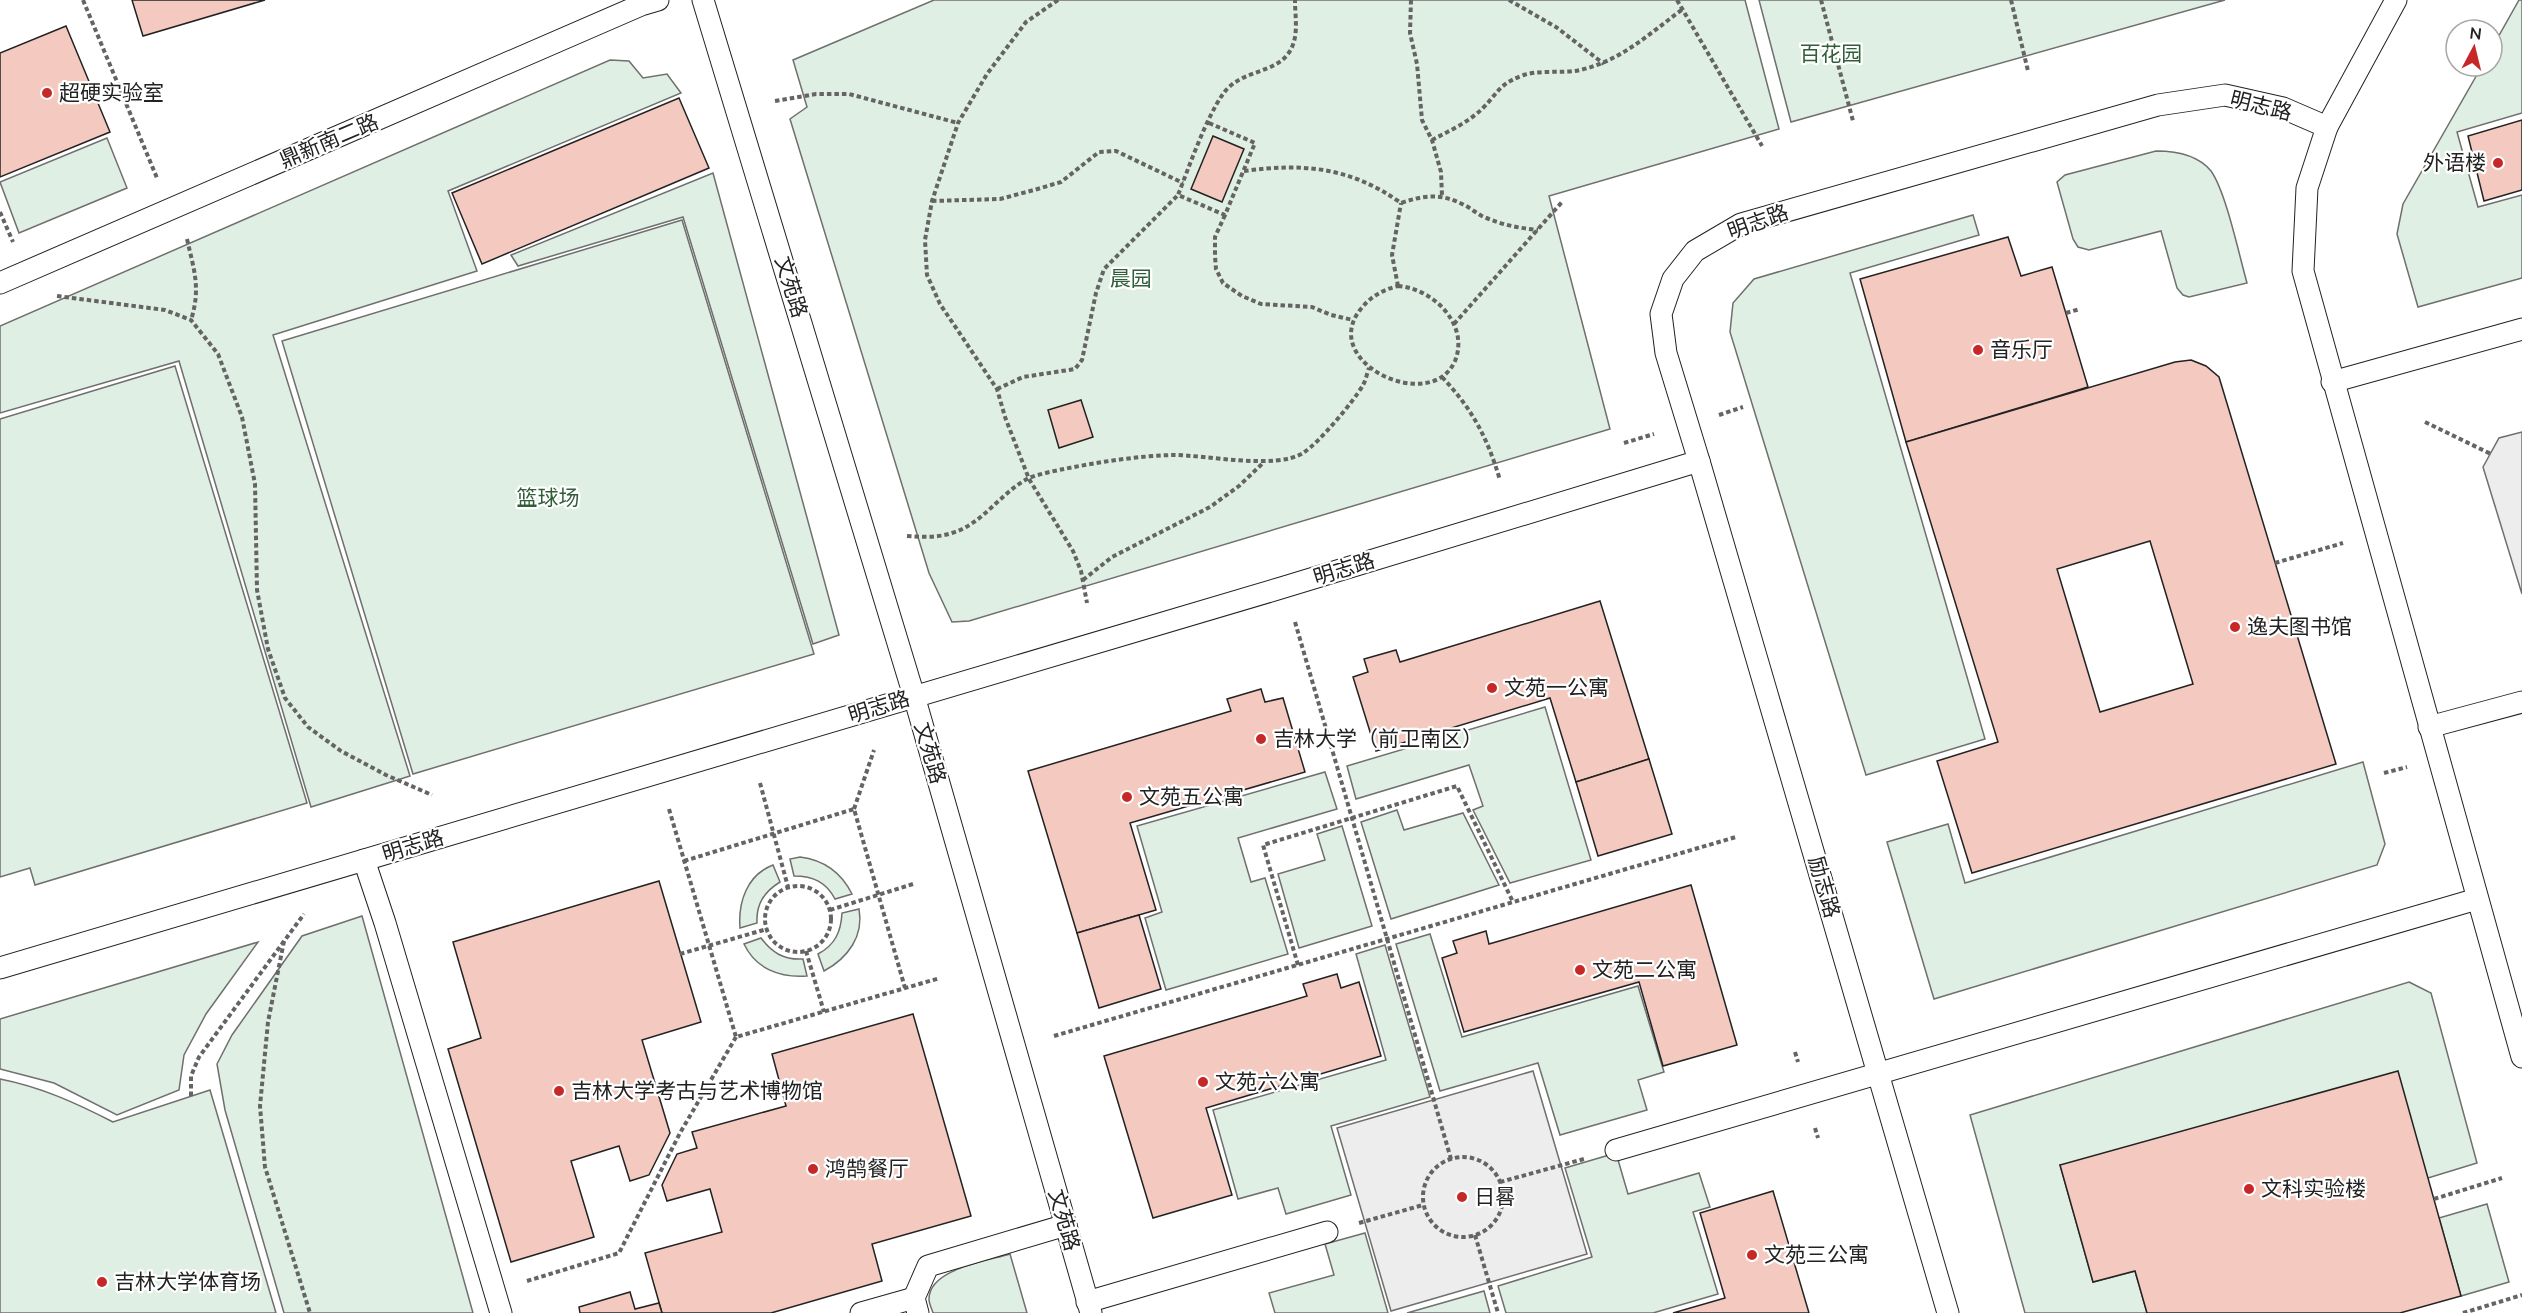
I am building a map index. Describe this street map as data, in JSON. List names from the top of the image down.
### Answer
{
  "streets": {
    "lane": [
      "明志路",
      "鼎新南二路",
      "文苑路",
      "励志路"
    ]
  },
  "crossings": [
    ["明志路", "文苑路"],
    ["明志路", "励志路"]
  ],
  "parks": ["百花园", "晨园", "篮球场"],
  "places": [
    "超硬实验室",
    "外语楼",
    "音乐厅",
    "逸夫图书馆",
    "文苑一公寓",
    "吉林大学（前卫南区）",
    "文苑五公寓",
    "文苑二公寓",
    "文苑六公寓",
    "吉林大学考古与艺术博物馆",
    "鸿鹄餐厅",
    "文科实验楼",
    "日晷",
    "文苑三公寓",
    "吉林大学体育场"
  ],
  "north": "top"
}
